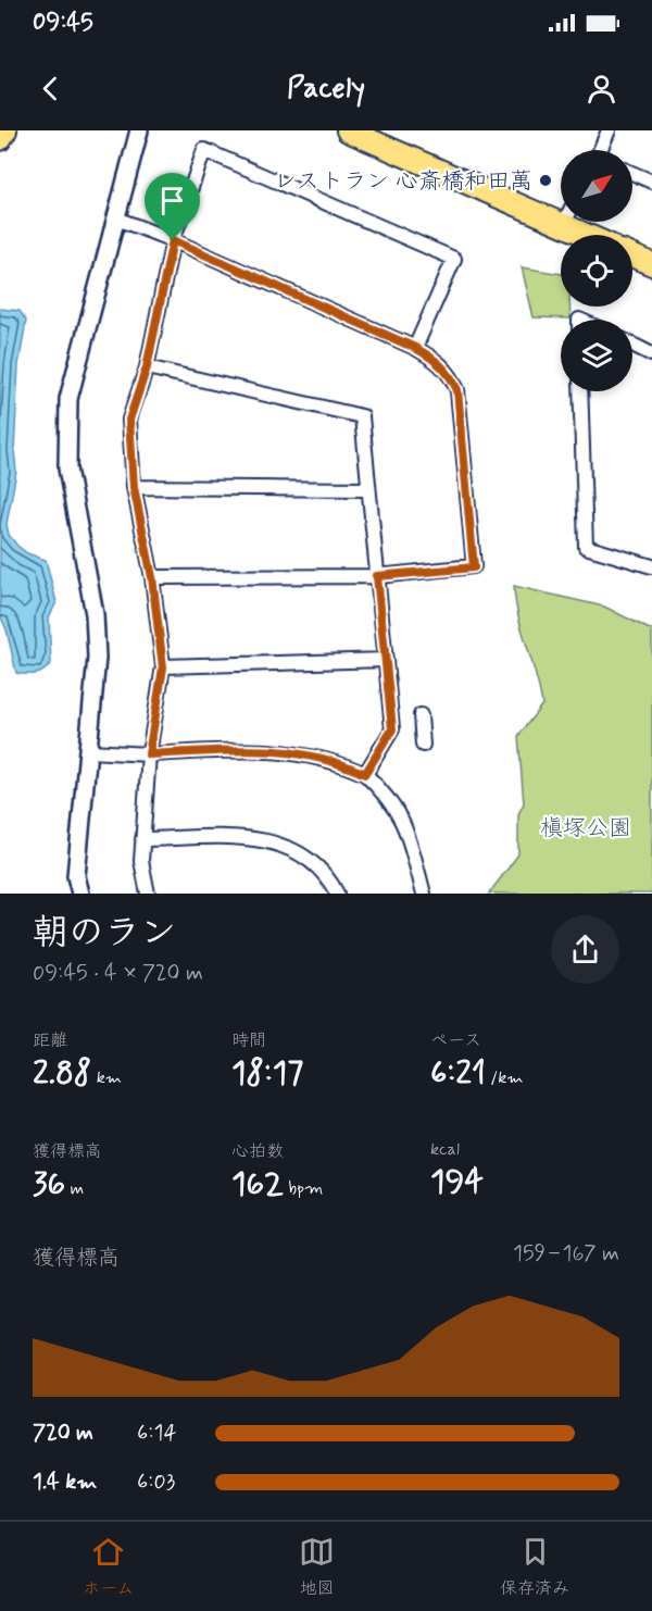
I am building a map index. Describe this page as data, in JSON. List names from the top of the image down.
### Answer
{
  "parks": ["槇塚公園"],
  "places": ["レストラン 心斎橋和田萬"],
  "north": "top right",
  "page": {
    "status": "09:45",
    "header": "Pacely",
    "heading": ["朝のラン", "09:45 · 4 × 720 m"],
    "stats": [
      ["距離", "2.88 km"],
      ["時間", "18:17"],
      ["ペース", "6:21 /km"],
      ["獲得標高", "36 m"],
      ["心拍数", "162 bpm"],
      ["kcal", "194"]
    ],
    "chart": ["獲得標高", "159–167 m"],
    "list": [
      {
        "name": "720 m",
        "note": "6:14"
      },
      {
        "name": "1.4 km",
        "note": "6:03"
      }
    ],
    "tabs": ["ホーム", "地図", "保存済み"]
  }
}
